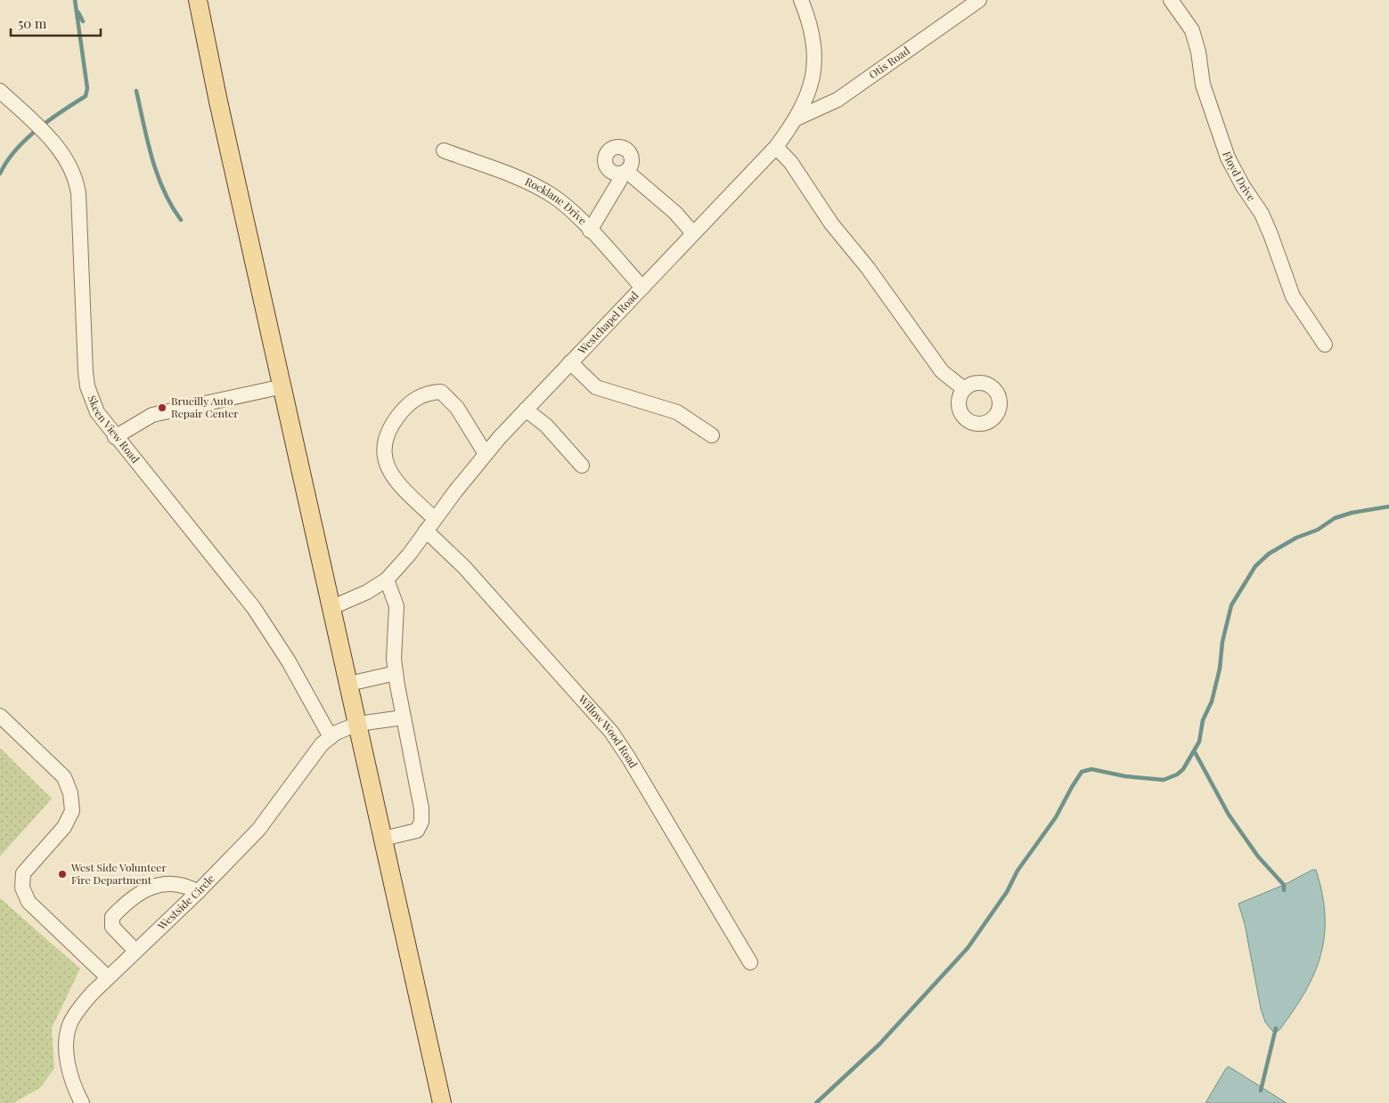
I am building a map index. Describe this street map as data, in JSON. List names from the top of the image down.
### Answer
{
  "streets": {
    "street": [
      "Otis Road",
      "Floyd Drive",
      "Rocklane Drive",
      "Westchapel Road",
      "Skeen View Road",
      "Willow Wood Road",
      "Westside Circle"
    ]
  },
  "crossings": [
    ["Otis Road", "Westchapel Road"],
    ["Rocklane Drive", "Westchapel Road"],
    ["Westchapel Road", "Willow Wood Road"],
    ["Skeen View Road", "Westside Circle"]
  ],
  "places": ["Brueilly Auto Repair Center", "West Side Volunteer Fire Department"],
  "scale_bar": "50 m"
}
